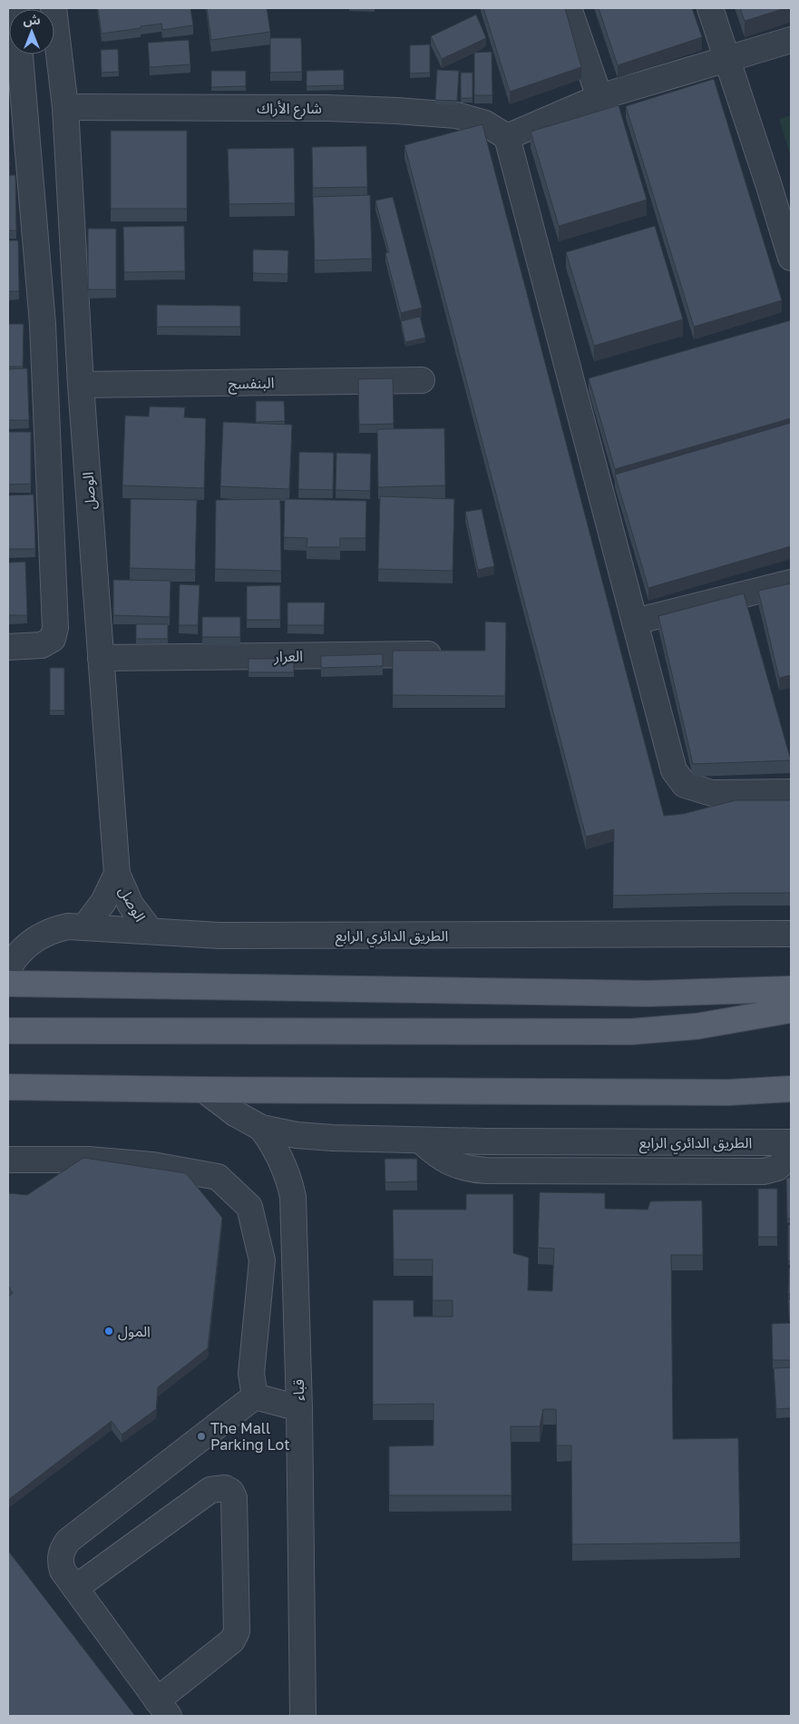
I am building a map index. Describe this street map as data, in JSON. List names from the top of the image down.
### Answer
{
  "streets": {
    "street": [
      "شارع الأراك",
      "البنفسج",
      "الوصل",
      "العرار",
      "الطريق الدائري الرابع",
      "قباء"
    ]
  },
  "crossings": [
    ["شارع الأراك", "الوصل"],
    ["البنفسج", "الوصل"],
    ["الوصل", "العرار"],
    ["الوصل", "الطريق الدائري الرابع"],
    ["الطريق الدائري الرابع", "قباء"]
  ],
  "places": ["المول", "The Mall Parking Lot"],
  "north": "top"
}
